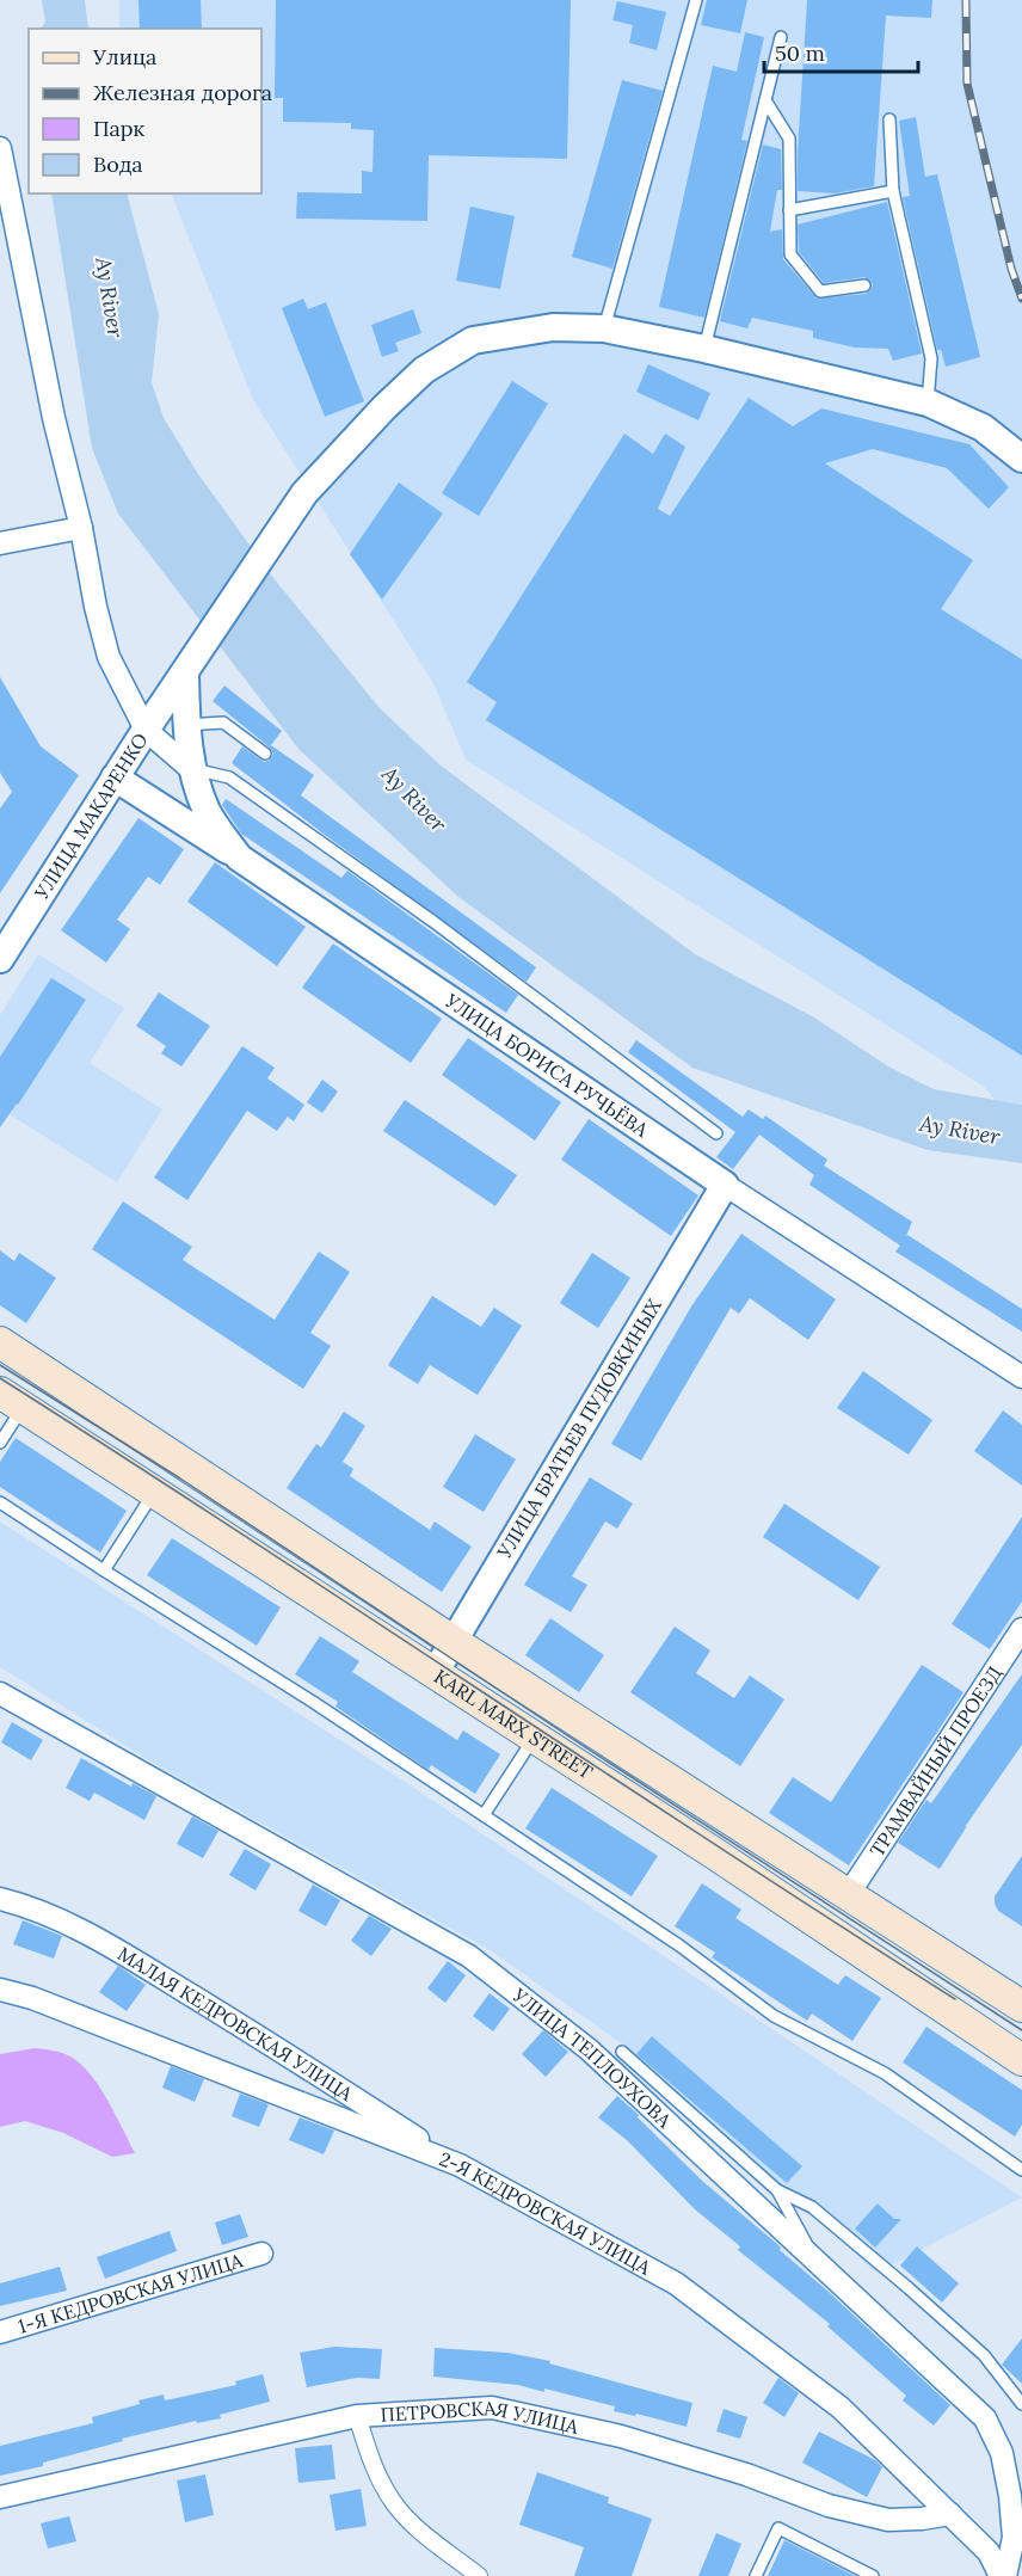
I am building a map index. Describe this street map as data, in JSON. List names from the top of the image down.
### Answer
{
  "streets": {
    "main road": ["KARL MARX STREET"],
    "street": [
      "УЛИЦА МАКАРЕНКО",
      "УЛИЦА БОРИСА РУЧЬЁВА",
      "УЛИЦА БРАТЬЕВ ПУДОВКИНЫХ",
      "ТРАМВАЙНЫЙ ПРОЕЗД",
      "МАЛАЯ КЕДРОВСКАЯ УЛИЦА",
      "УЛИЦА ТЕПЛОУХОВА",
      "2-Я КЕДРОВСКАЯ УЛИЦА",
      "1-Я КЕДРОВСКАЯ УЛИЦА",
      "ПЕТРОВСКАЯ УЛИЦА"
    ]
  },
  "crossings": [
    ["УЛИЦА МАКАРЕНКО", "УЛИЦА БОРИСА РУЧЬЁВА"],
    ["УЛИЦА БОРИСА РУЧЬЁВА", "УЛИЦА БРАТЬЕВ ПУДОВКИНЫХ"],
    ["УЛИЦА БРАТЬЕВ ПУДОВКИНЫХ", "KARL MARX STREET"],
    ["KARL MARX STREET", "ТРАМВАЙНЫЙ ПРОЕЗД"],
    ["МАЛАЯ КЕДРОВСКАЯ УЛИЦА", "2-Я КЕДРОВСКАЯ УЛИЦА"],
    ["УЛИЦА ТЕПЛОУХОВА", "2-Я КЕДРОВСКАЯ УЛИЦА"],
    ["2-Я КЕДРОВСКАЯ УЛИЦА", "ПЕТРОВСКАЯ УЛИЦА"]
  ],
  "water": ["Ay River"],
  "legend": [
    "Улица",
    "Железная дорога",
    "Парк",
    "Вода"
  ],
  "scale_bar": "50 m"
}
